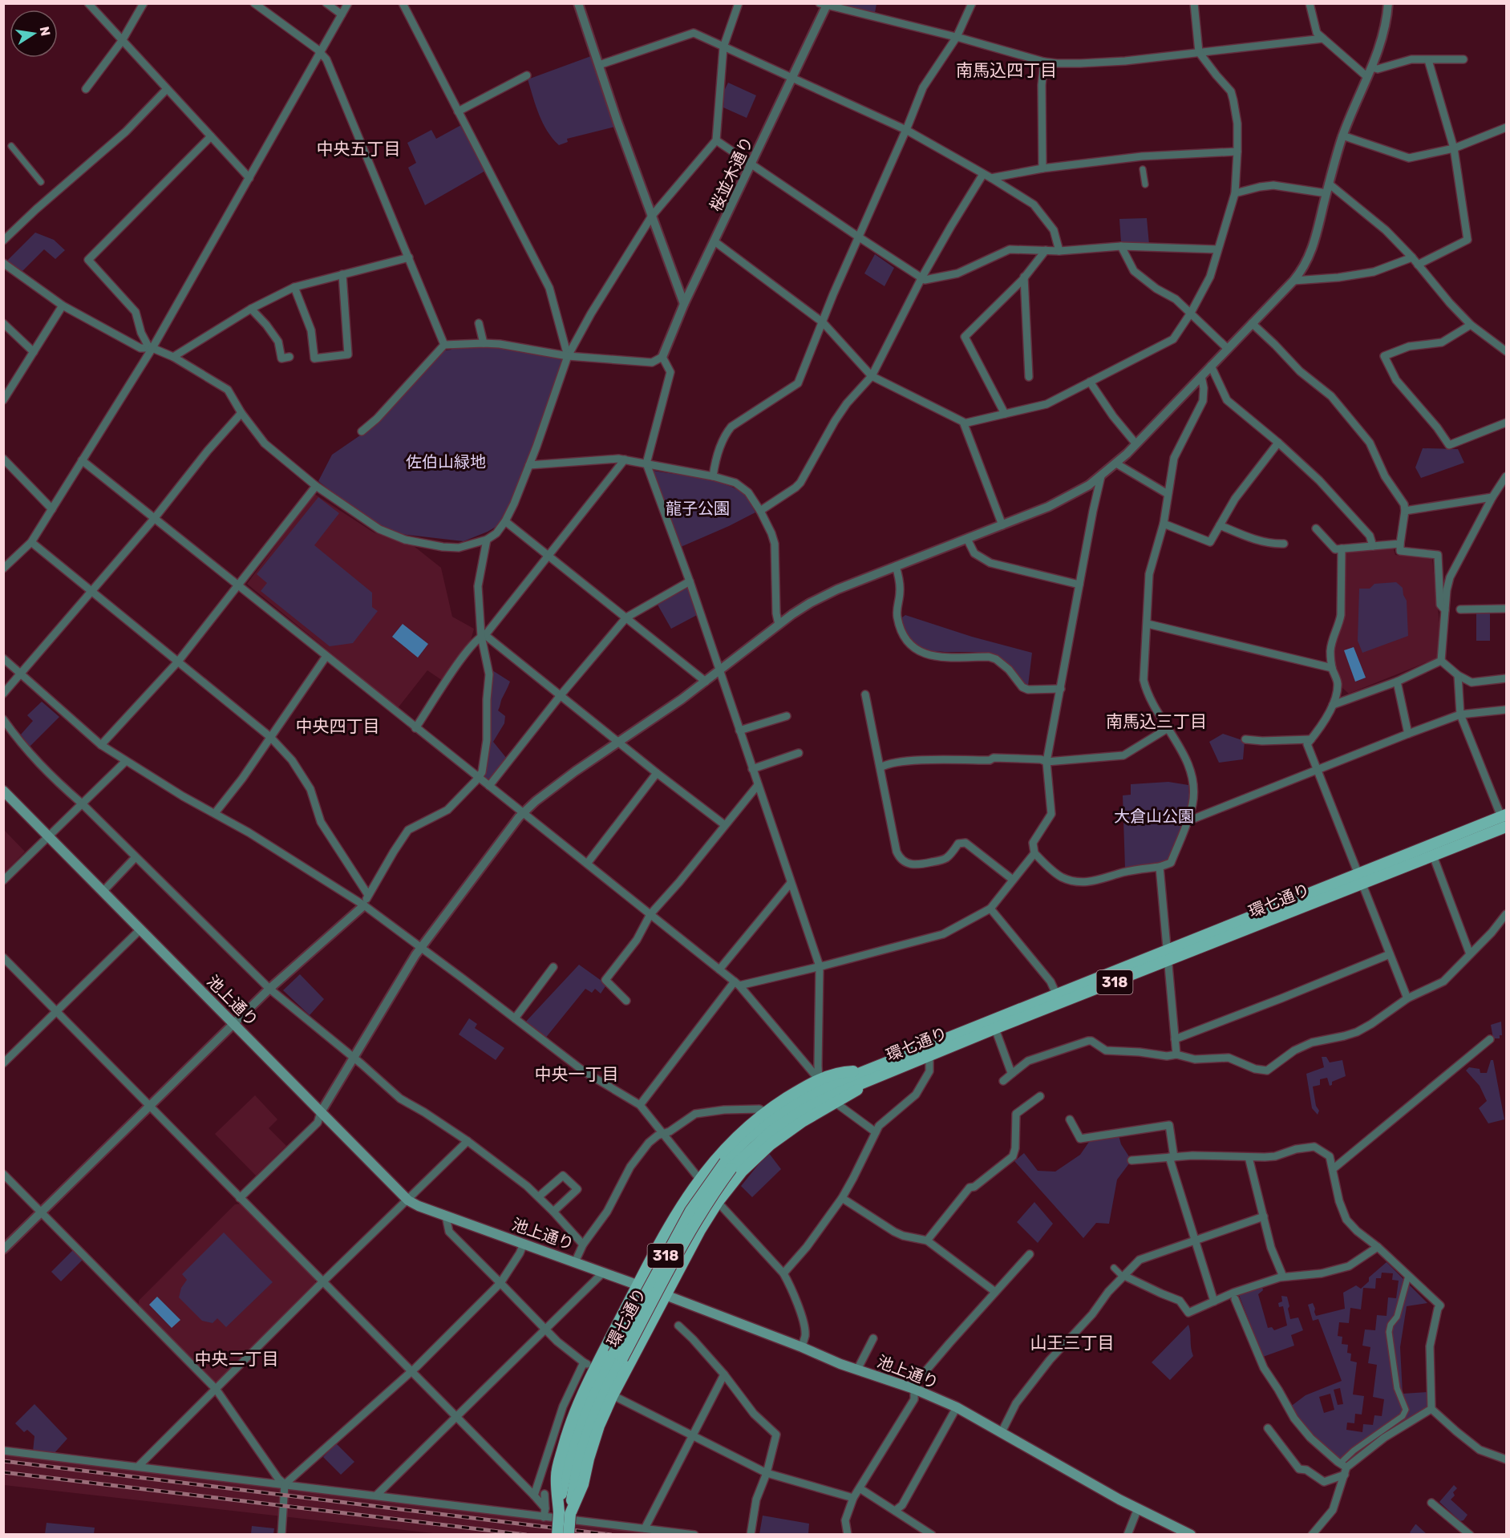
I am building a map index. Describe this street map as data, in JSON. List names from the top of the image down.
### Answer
{
  "streets": {
    "main road": ["環七通り", "318", "池上通り"],
    "street": ["桜並木通り"]
  },
  "districts": [
    "南馬込四丁目",
    "中央五丁目",
    "南馬込三丁目",
    "中央四丁目",
    "中央一丁目",
    "山王三丁目",
    "中央二丁目"
  ],
  "parks": ["佐伯山緑地", "龍子公園", "大倉山公園"],
  "north": "right"
}
